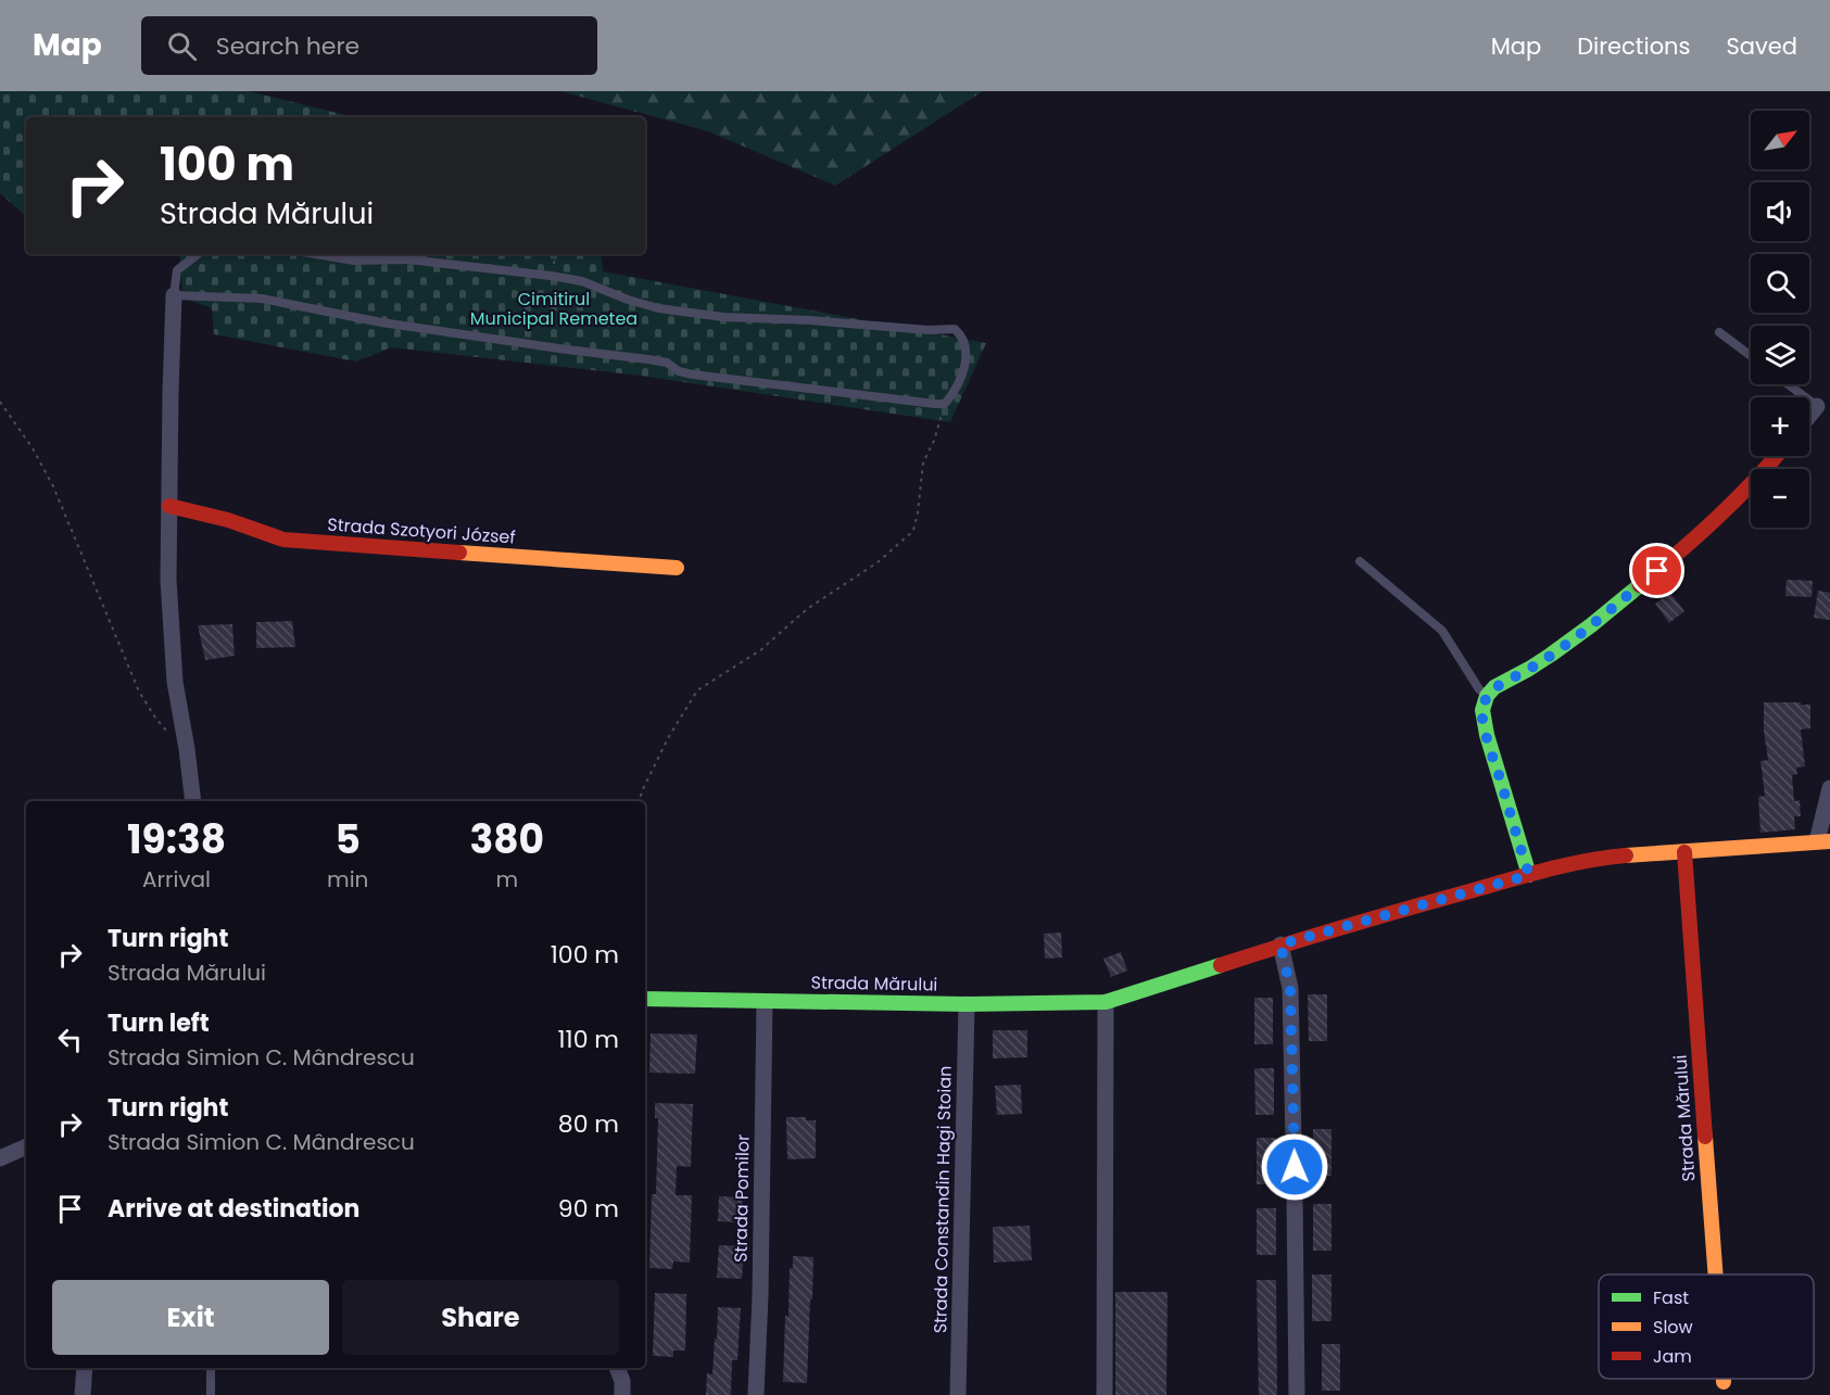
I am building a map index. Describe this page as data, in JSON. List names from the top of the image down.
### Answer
{
  "streets": {
    "street": [
      "Strada Szotyori József",
      "Strada Mărului",
      "Strada Pomilor",
      "Strada Constandin Hagi Stoian"
    ]
  },
  "crossings": [
    ["Strada Mărului", "Strada Pomilor"],
    ["Strada Mărului", "Strada Constandin Hagi Stoian"]
  ],
  "parks": ["Cimitirul Municipal Remetea"],
  "legend": ["Fast", "Slow", "Jam"],
  "north": "top right",
  "page": {
    "header": "Map",
    "search": "Search here",
    "nav": ["Map", "Directions", "Saved"],
    "map_buttons": ["+", "−"],
    "turn": ["100 m", "Strada Mărului"],
    "eta": [
      "19:38",
      "Arrival",
      "5",
      "min",
      "380",
      "m"
    ],
    "list": [
      {
        "name": "Turn right",
        "note": "Strada Mărului",
        "value": "100 m"
      },
      {
        "name": "Turn left",
        "note": "Strada Simion C. Mândrescu",
        "value": "110 m"
      },
      {
        "name": "Turn right",
        "note": "Strada Simion C. Mândrescu",
        "value": "80 m"
      },
      {
        "name": "Arrive at destination",
        "value": "90 m"
      }
    ],
    "buttons": ["Exit", "Share"]
  }
}
